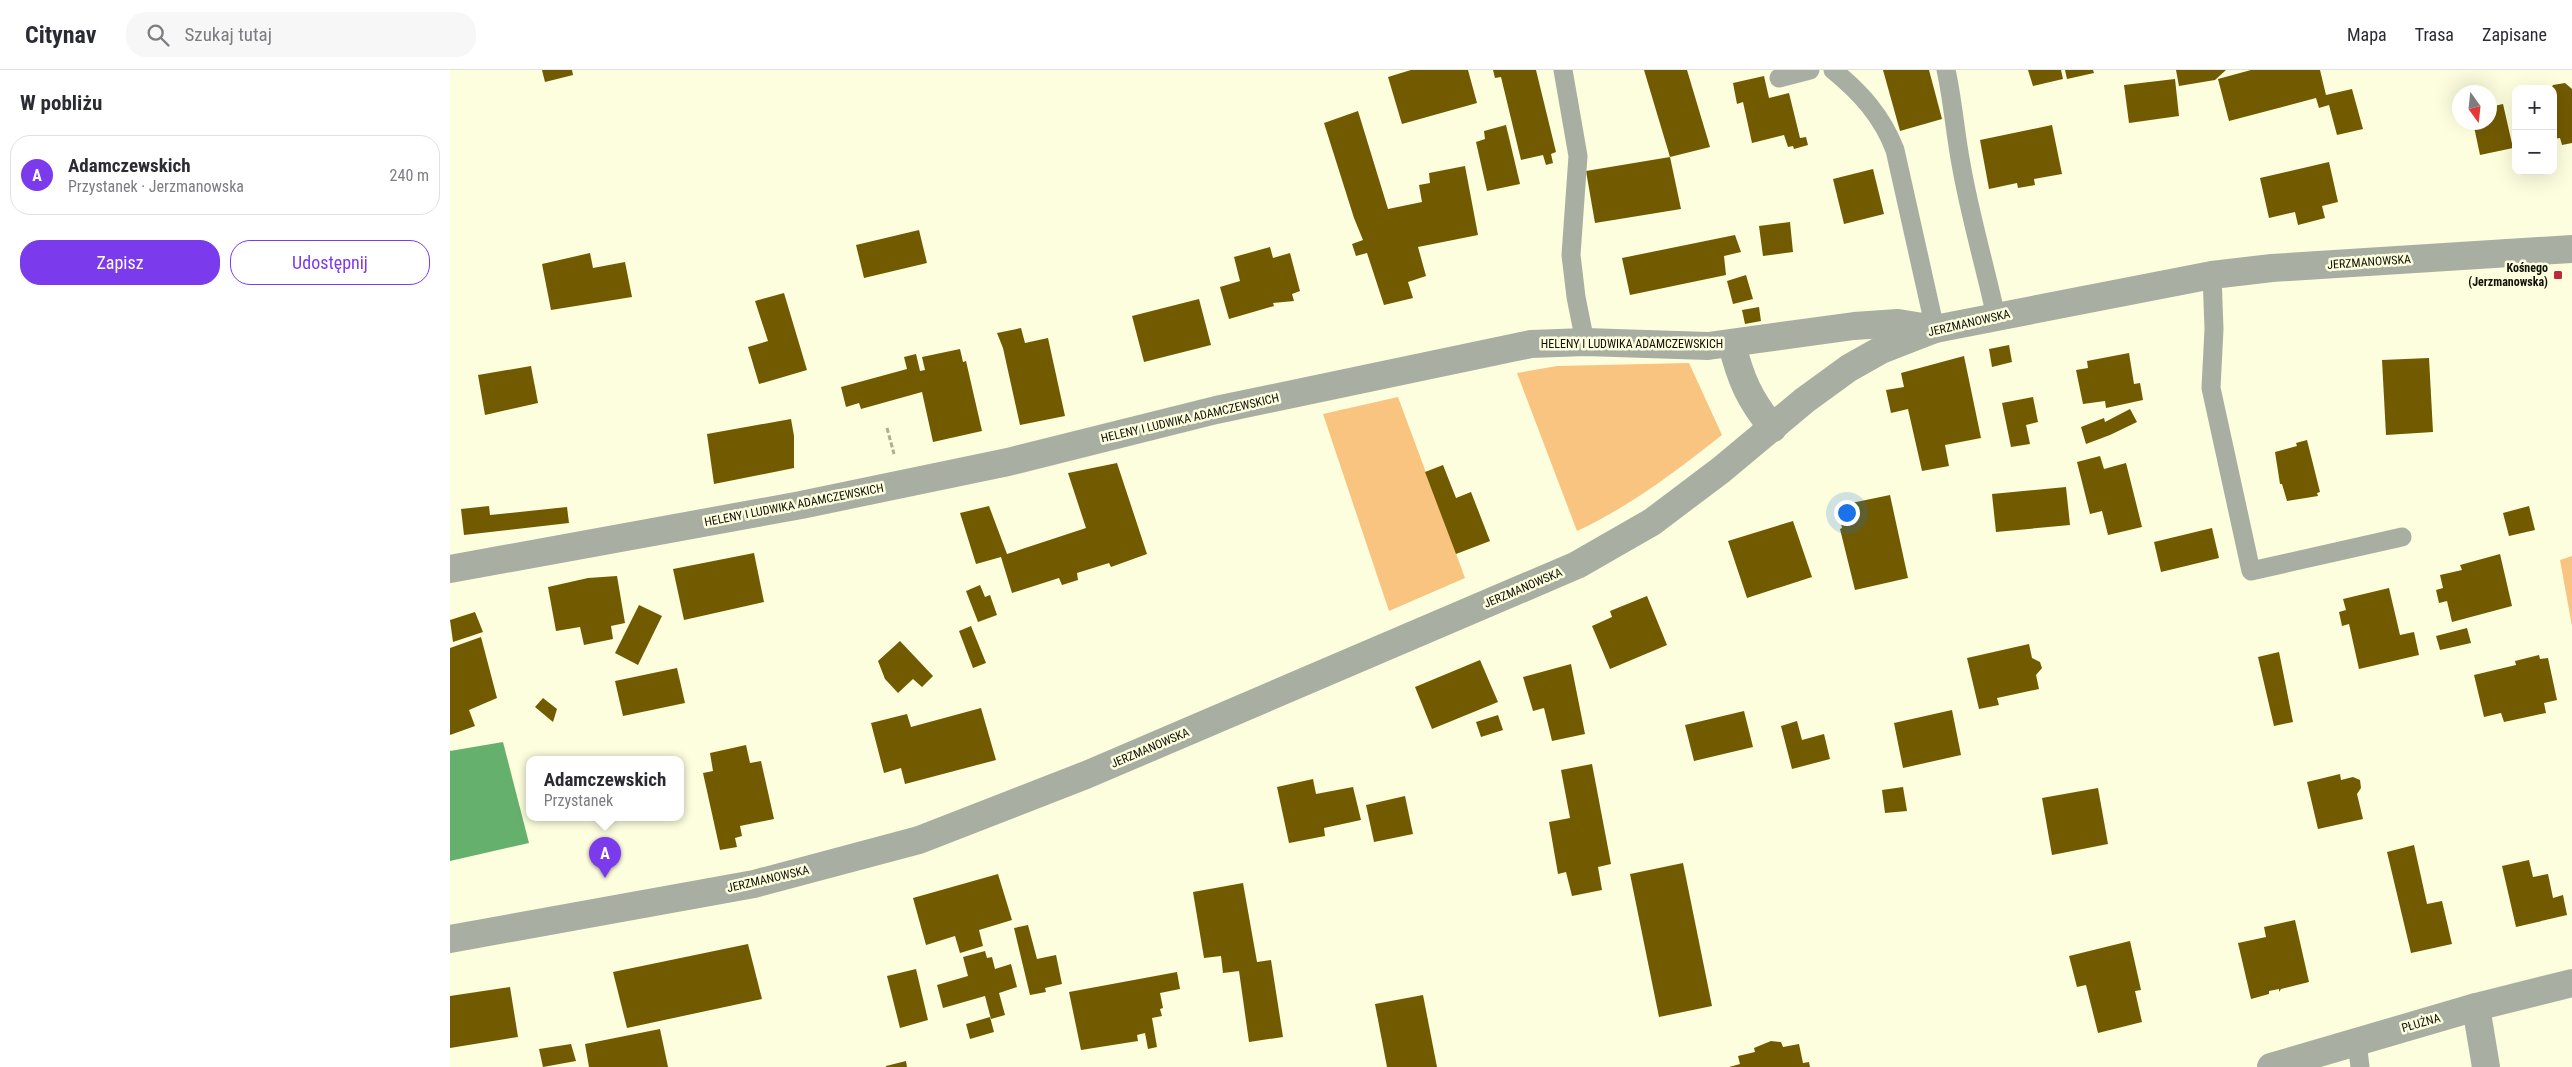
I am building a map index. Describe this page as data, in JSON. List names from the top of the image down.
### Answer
{
  "streets": {
    "street": ["JERZMANOWSKA", "HELENY I LUDWIKA ADAMCZEWSKICH", "PŁUŻNA"]
  },
  "crossings": [
    ["JERZMANOWSKA", "HELENY I LUDWIKA ADAMCZEWSKICH"]
  ],
  "places": {
    "transit": ["Kośnego (Jerzmanowska)"]
  },
  "north": "bottom",
  "page": {
    "header": "Citynav",
    "search": "Szukaj tutaj",
    "nav": ["Mapa", "Trasa", "Zapisane"],
    "heading": "W pobliżu",
    "map_buttons": ["+", "−"],
    "list": [
      {
        "mark": "A",
        "name": "Adamczewskich",
        "note": "Przystanek · Jerzmanowska",
        "value": "240 m"
      }
    ],
    "buttons": ["Zapisz", "Udostępnij"],
    "popup": ["Adamczewskich", "Przystanek"],
    "pins": "A"
  }
}
